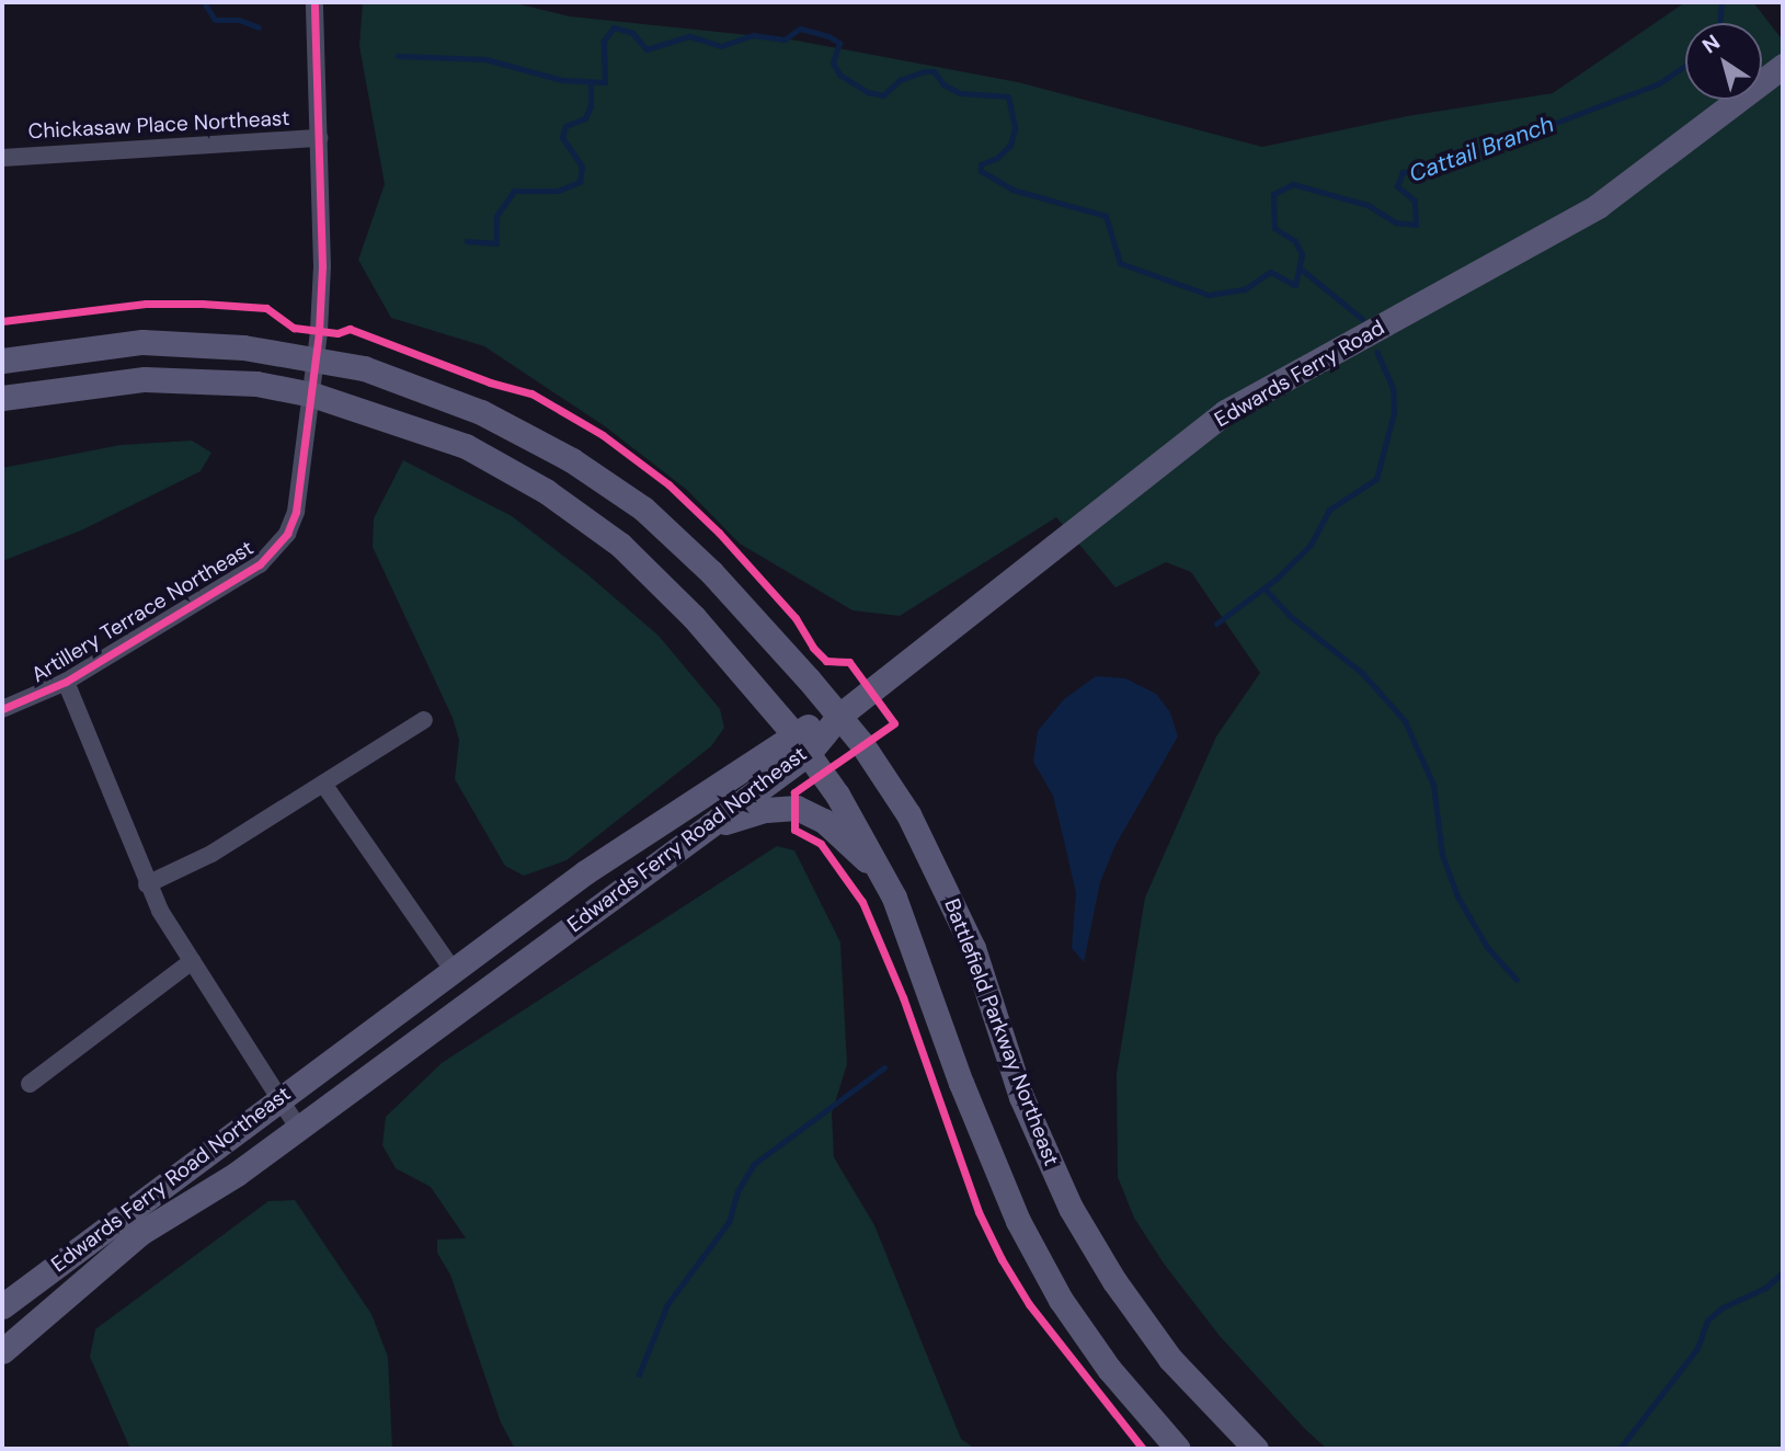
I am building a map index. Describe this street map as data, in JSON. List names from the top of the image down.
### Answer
{
  "streets": {
    "main road": ["Edwards Ferry Road", "Edwards Ferry Road Northeast", "Battlefield Parkway Northeast"],
    "street": ["Chickasaw Place Northeast", "Artillery Terrace Northeast"]
  },
  "crossings": [
    ["Chickasaw Place Northeast", "Artillery Terrace Northeast"],
    ["Edwards Ferry Road", "Edwards Ferry Road Northeast"],
    ["Edwards Ferry Road", "Battlefield Parkway Northeast"],
    ["Artillery Terrace Northeast", "Battlefield Parkway Northeast"],
    ["Edwards Ferry Road Northeast", "Battlefield Parkway Northeast"]
  ],
  "water": ["Cattail Branch"],
  "north": "top left"
}
